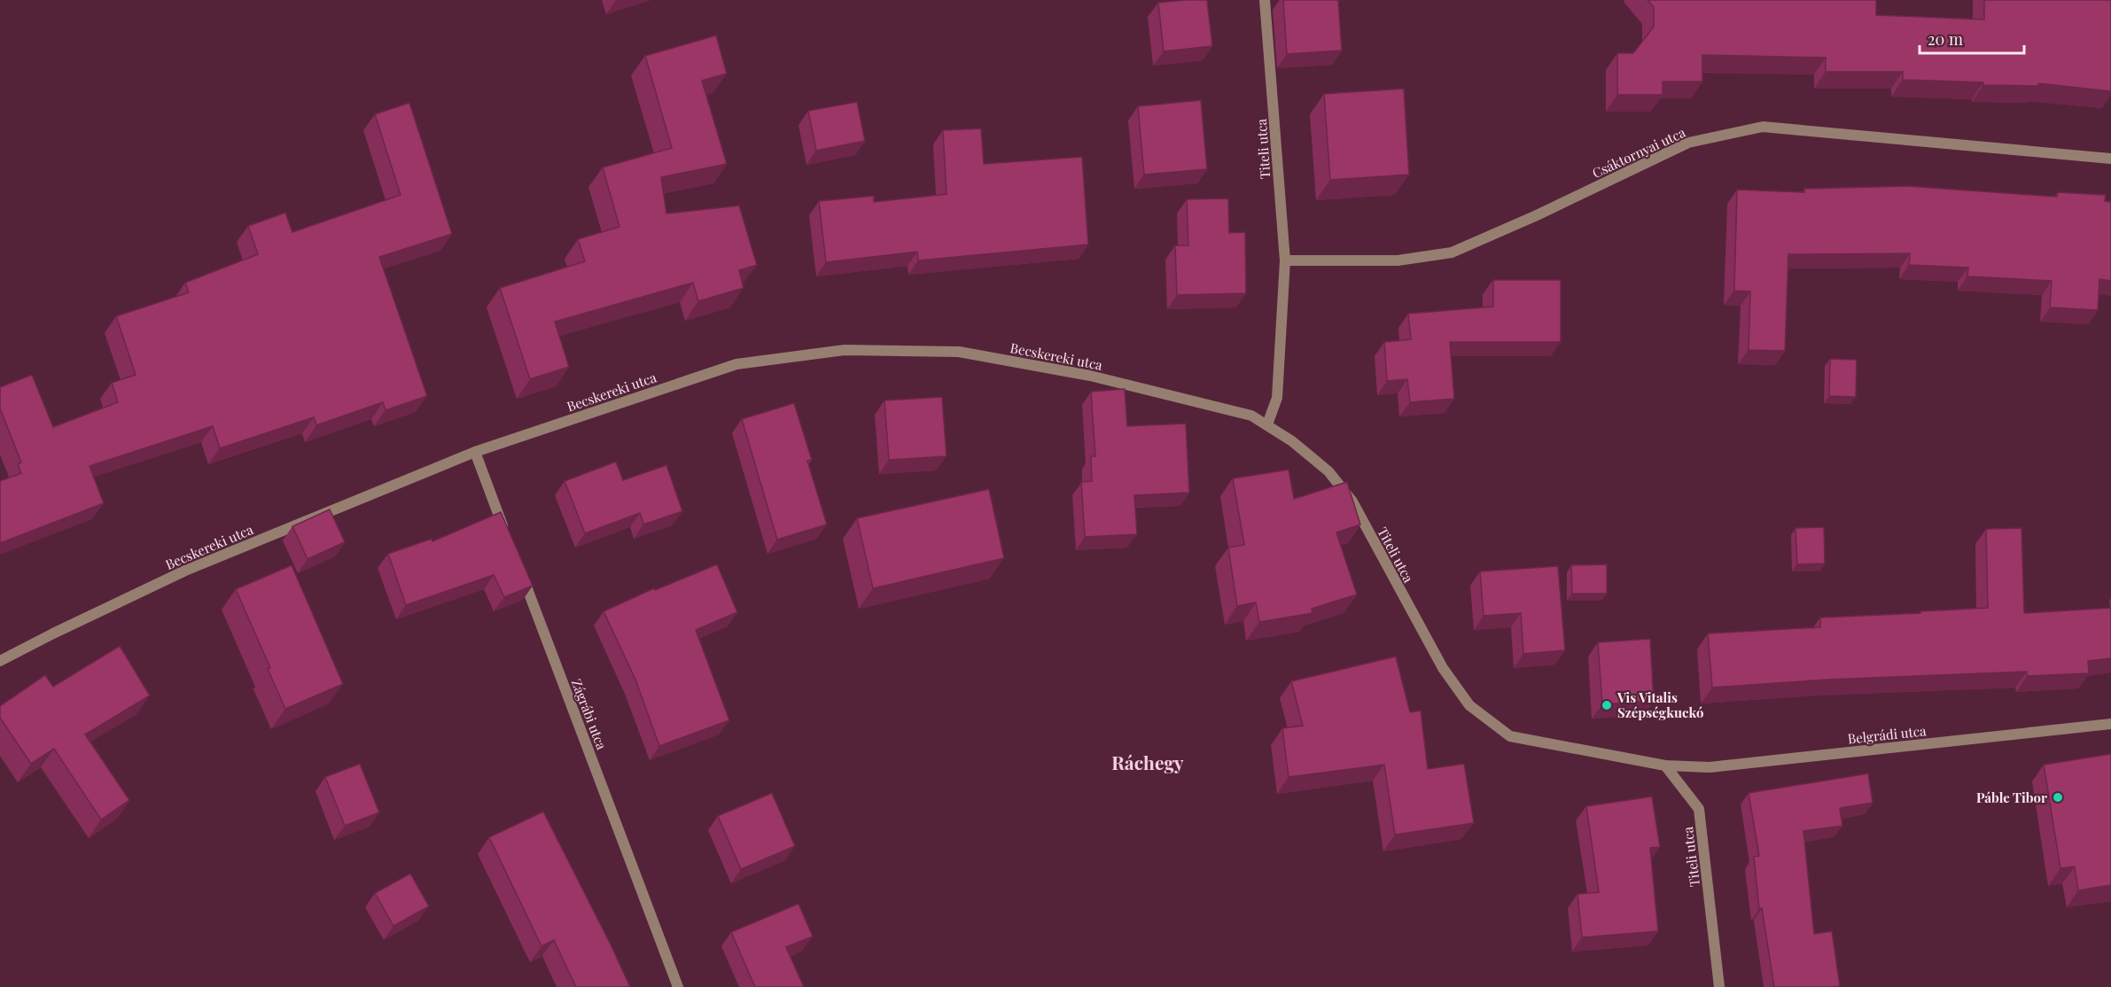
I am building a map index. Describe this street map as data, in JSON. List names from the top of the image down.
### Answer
{
  "streets": {
    "street": [
      "Titeli utca",
      "Csáktornyai utca",
      "Becskereki utca",
      "Zágrábi utca",
      "Belgrádi utca"
    ]
  },
  "crossings": [
    ["Titeli utca", "Csáktornyai utca"],
    ["Titeli utca", "Becskereki utca"],
    ["Titeli utca", "Belgrádi utca"]
  ],
  "districts": ["Ráchegy"],
  "places": ["Vis Vitalis Szépségkuckó", "Páble Tibor"],
  "scale_bar": "20 m"
}
